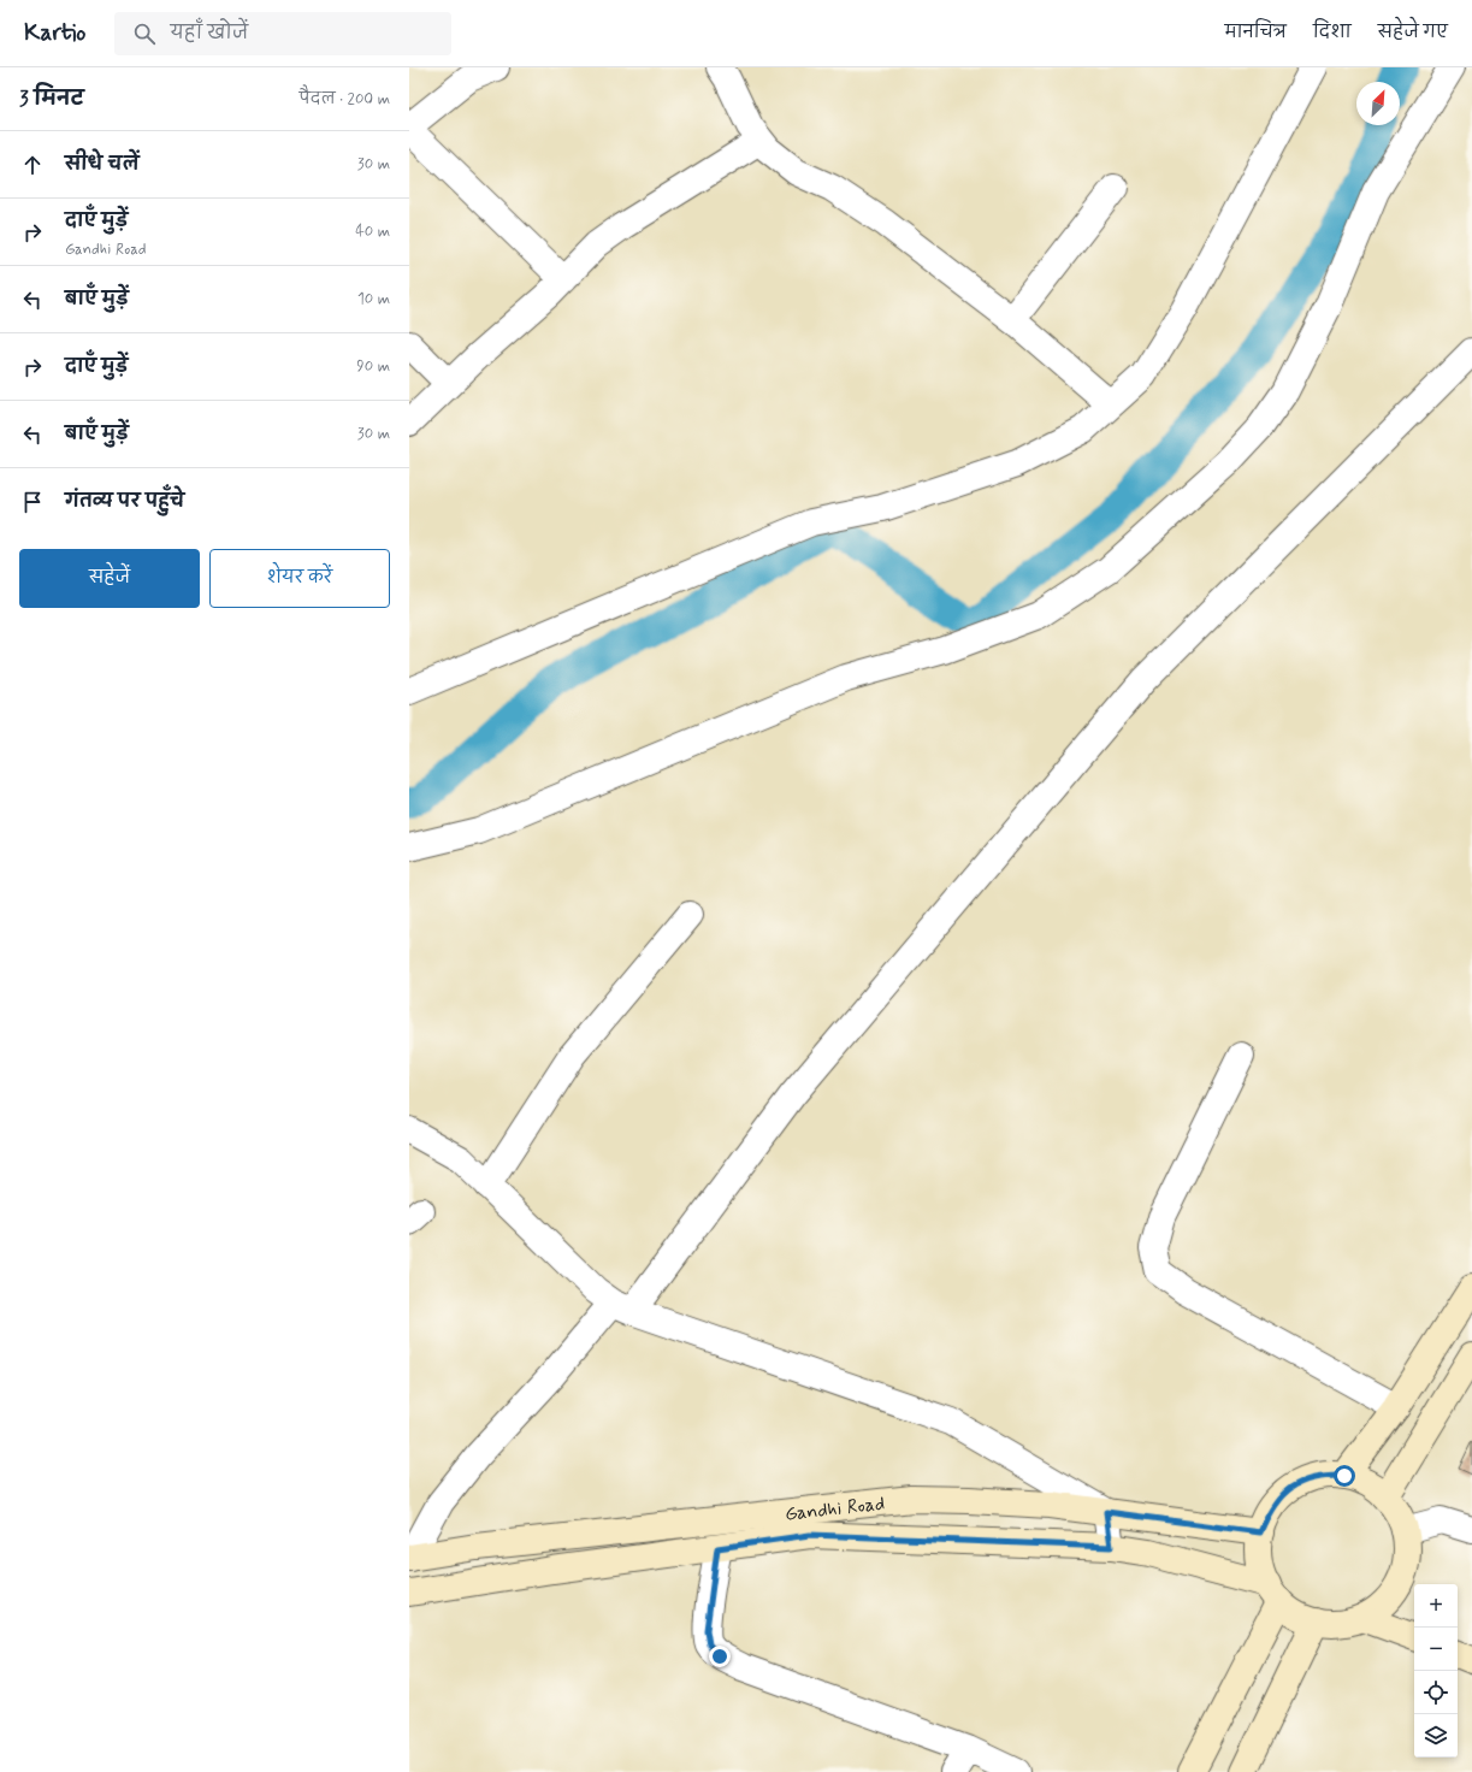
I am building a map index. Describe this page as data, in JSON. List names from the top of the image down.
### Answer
{
  "streets": {
    "main road": ["Gandhi Road"]
  },
  "north": "top right",
  "page": {
    "header": "Kartio",
    "search": "यहाँ खोजें",
    "nav": ["मानचित्र", "दिशा", "सहेजे गए"],
    "heading": ["3 मिनट", "पैदल · 200 m"],
    "list": [
      ["सीधे चलें", "30 m"],
      ["दाएँ मुड़ें", "Gandhi Road", "40 m"],
      ["बाएँ मुड़ें", "10 m"],
      ["दाएँ मुड़ें", "90 m"],
      ["बाएँ मुड़ें", "30 m"],
      "गंतव्य पर पहुँचे"
    ],
    "buttons": ["सहेजें", "शेयर करें"],
    "map_buttons": ["+", "−"]
  }
}
